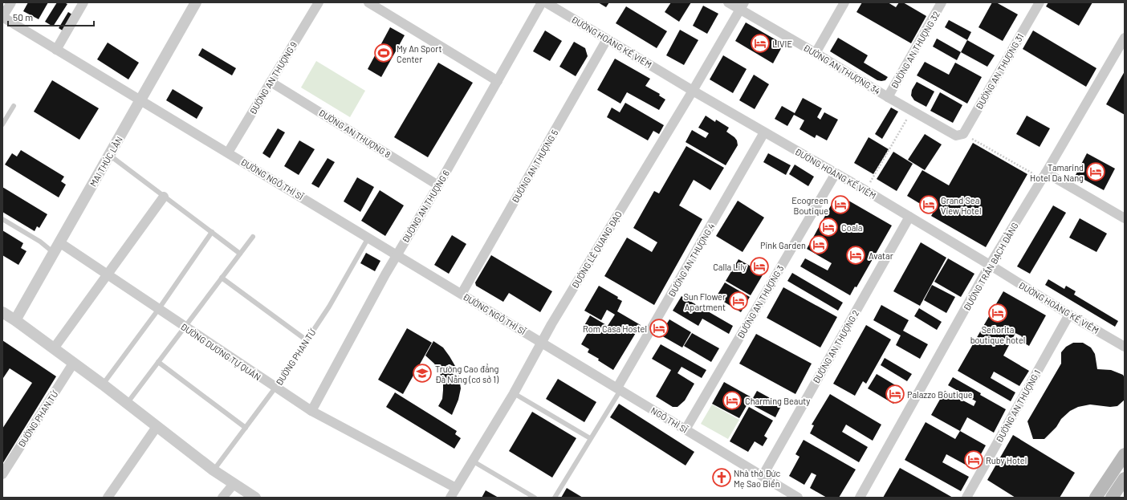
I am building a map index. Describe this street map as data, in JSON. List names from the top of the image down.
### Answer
{
  "streets": {
    "street": [
      "ĐƯỜNG HOÀNG KẾ VIÊM",
      "ĐƯỜNG AN THƯỢNG 32",
      "ĐƯỜNG AN THƯỢNG 34",
      "ĐƯỜNG AN THƯỢNG 31",
      "ĐƯỜNG AN THƯỢNG 9",
      "ĐƯỜNG AN THƯỢNG 8",
      "MAI THÚC LÂN",
      "ĐƯỜNG AN THƯỢNG 5",
      "ĐƯỜNG NGÔ THÌ SĨ",
      "ĐƯỜNG AN THƯỢNG 6",
      "ĐƯỜNG LÊ QUANG ĐẠO",
      "ĐƯỜNG AN THƯỢNG 4",
      "ĐƯỜNG TRẦN BẠCH ĐẰNG",
      "ĐƯỜNG AN THƯỢNG 3",
      "ĐƯỜNG AN THƯỢNG 2",
      "ĐƯỜNG DƯƠNG TỰ QUÁN",
      "ĐƯỜNG PHAN TỨ",
      "ĐƯỜNG AN THƯỢNG 1",
      "NGÔ THÌ SĨ"
    ]
  },
  "crossings": [
    ["ĐƯỜNG HOÀNG KẾ VIÊM", "ĐƯỜNG AN THƯỢNG 5"],
    ["ĐƯỜNG HOÀNG KẾ VIÊM", "ĐƯỜNG LÊ QUANG ĐẠO"],
    ["ĐƯỜNG HOÀNG KẾ VIÊM", "ĐƯỜNG AN THƯỢNG 4"],
    ["ĐƯỜNG HOÀNG KẾ VIÊM", "ĐƯỜNG TRẦN BẠCH ĐẰNG"],
    ["ĐƯỜNG HOÀNG KẾ VIÊM", "ĐƯỜNG AN THƯỢNG 3"],
    ["ĐƯỜNG HOÀNG KẾ VIÊM", "ĐƯỜNG AN THƯỢNG 2"],
    ["ĐƯỜNG HOÀNG KẾ VIÊM", "ĐƯỜNG AN THƯỢNG 1"],
    ["ĐƯỜNG AN THƯỢNG 32", "ĐƯỜNG AN THƯỢNG 34"],
    ["ĐƯỜNG AN THƯỢNG 34", "ĐƯỜNG AN THƯỢNG 31"],
    ["ĐƯỜNG AN THƯỢNG 34", "ĐƯỜNG LÊ QUANG ĐẠO"],
    ["ĐƯỜNG AN THƯỢNG 9", "ĐƯỜNG AN THƯỢNG 8"],
    ["ĐƯỜNG AN THƯỢNG 9", "ĐƯỜNG NGÔ THÌ SĨ"],
    ["ĐƯỜNG AN THƯỢNG 8", "ĐƯỜNG AN THƯỢNG 6"],
    ["MAI THÚC LÂN", "ĐƯỜNG NGÔ THÌ SĨ"],
    ["MAI THÚC LÂN", "ĐƯỜNG DƯƠNG TỰ QUÁN"],
    ["ĐƯỜNG AN THƯỢNG 5", "ĐƯỜNG NGÔ THÌ SĨ"],
    ["ĐƯỜNG NGÔ THÌ SĨ", "ĐƯỜNG AN THƯỢNG 6"],
    ["ĐƯỜNG NGÔ THÌ SĨ", "ĐƯỜNG LÊ QUANG ĐẠO"],
    ["ĐƯỜNG NGÔ THÌ SĨ", "ĐƯỜNG PHAN TỨ"],
    ["ĐƯỜNG NGÔ THÌ SĨ", "NGÔ THÌ SĨ"],
    ["ĐƯỜNG AN THƯỢNG 6", "ĐƯỜNG DƯƠNG TỰ QUÁN"],
    ["ĐƯỜNG LÊ QUANG ĐẠO", "ĐƯỜNG DƯƠNG TỰ QUÁN"],
    ["ĐƯỜNG LÊ QUANG ĐẠO", "NGÔ THÌ SĨ"],
    ["ĐƯỜNG AN THƯỢNG 4", "NGÔ THÌ SĨ"],
    ["ĐƯỜNG AN THƯỢNG 3", "NGÔ THÌ SĨ"],
    ["ĐƯỜNG AN THƯỢNG 2", "NGÔ THÌ SĨ"],
    ["ĐƯỜNG DƯƠNG TỰ QUÁN", "ĐƯỜNG PHAN TỨ"]
  ],
  "places": {
    "hotel": [
      "LIVIE",
      "Tamarind Hotel Da Nang",
      "Ecogreen Boutique",
      "Grand Sea View Hotel",
      "Coala",
      "Pink Garden",
      "Avatar",
      "Calla Lily",
      "Sun Flower Apartment",
      "Señorita boutique hotel",
      "Rom Casa Hostel",
      "Palazzo Boutique",
      "Charming Beauty",
      "Ruby Hotel"
    ],
    "sports": ["My An Sport Center"],
    "school or university": ["Trường Cao đẳng Đà Nẵng (cơ sở 1)"],
    "church": ["Nhà thờ Đức Mẹ Sao Biển"]
  },
  "scale_bar": "50 m"
}
